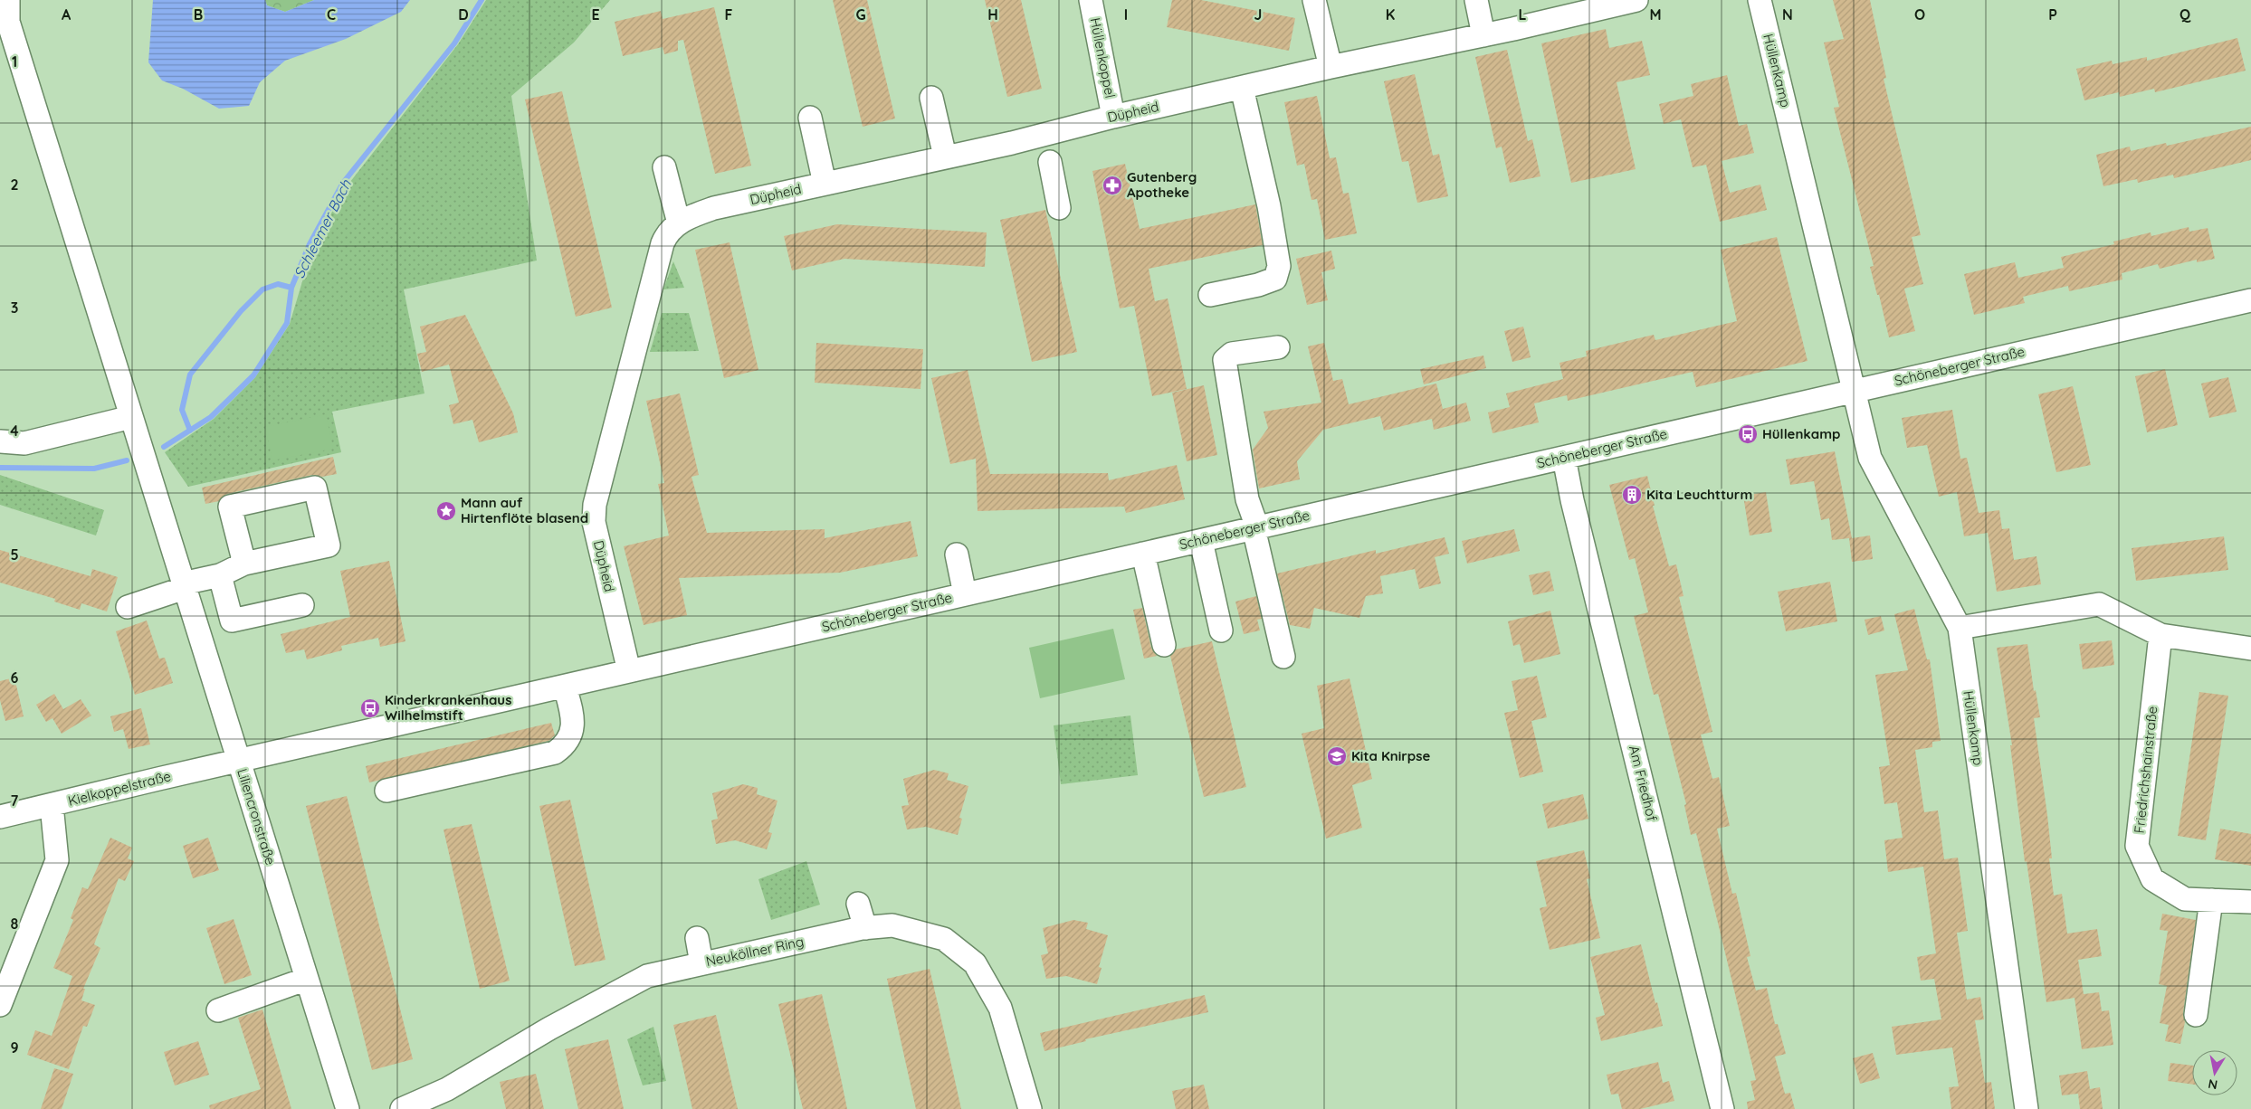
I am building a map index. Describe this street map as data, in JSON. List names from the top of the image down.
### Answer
{
  "streets": {
    "street": [
      "Hüllenkoppel",
      "Hüllenkamp",
      "Düpheid",
      "Schöneberger Straße",
      "Friedrichshainstraße",
      "Am Friedhof",
      "Kielkoppelstraße",
      "Liliencronstraße",
      "Neuköllner Ring"
    ]
  },
  "crossings": [
    ["Hüllenkoppel", "Düpheid"],
    ["Hüllenkamp", "Schöneberger Straße"],
    ["Düpheid", "Schöneberger Straße"],
    ["Schöneberger Straße", "Am Friedhof"],
    ["Schöneberger Straße", "Kielkoppelstraße"],
    ["Schöneberger Straße", "Liliencronstraße"],
    ["Kielkoppelstraße", "Liliencronstraße"]
  ],
  "water": ["Schleemer Bach"],
  "places": {
    "pharmacy": ["Gutenberg Apotheke"],
    "bus stop": ["Hüllenkamp", "Kinderkrankenhaus Wilhelmstift"],
    "building": ["Kita Leuchtturm"],
    "place": ["Mann auf Hirtenflöte blasend"],
    "school or university": ["Kita Knirpse"]
  },
  "north": "bottom",
  "grid": {
    "columns": [
      "A",
      "B",
      "C",
      "D",
      "E",
      "F",
      "G",
      "H",
      "I",
      "J",
      "K",
      "L",
      "M",
      "N",
      "O",
      "P",
      "Q"
    ],
    "rows": [
      "1",
      "2",
      "3",
      "4",
      "5",
      "6",
      "7",
      "8",
      "9"
    ]
  }
}
